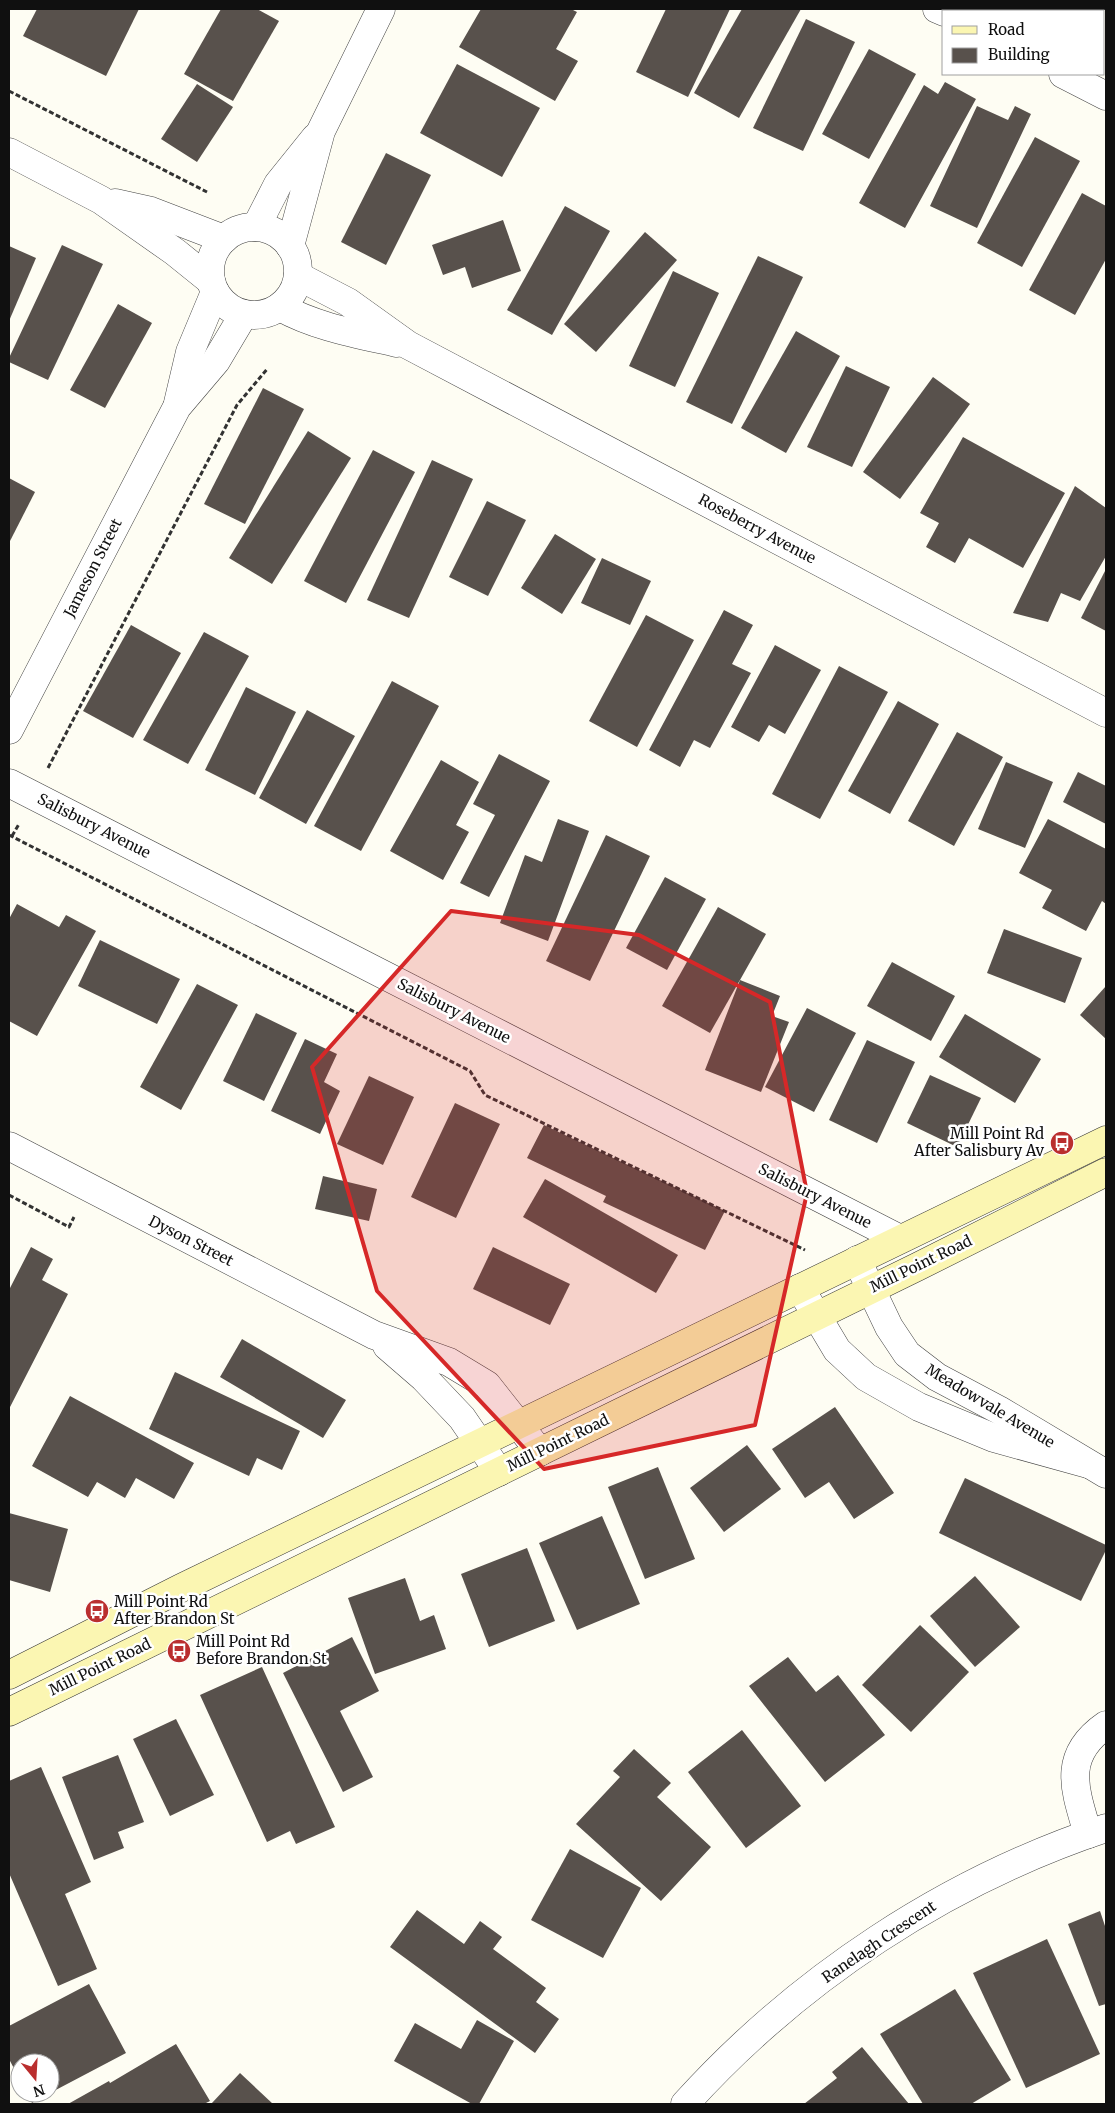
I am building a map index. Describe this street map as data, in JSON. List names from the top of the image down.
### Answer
{
  "streets": {
    "main road": ["Mill Point Road"],
    "street": [
      "Roseberry Avenue",
      "Jameson Street",
      "Salisbury Avenue",
      "Dyson Street",
      "Meadowvale Avenue",
      "Ranelagh Crescent"
    ]
  },
  "crossings": [
    ["Roseberry Avenue", "Jameson Street"],
    ["Salisbury Avenue", "Mill Point Road"],
    ["Dyson Street", "Mill Point Road"],
    ["Mill Point Road", "Meadowvale Avenue"]
  ],
  "places": {
    "bus stop": ["Mill Point Rd After Salisbury Av", "Mill Point Rd After Brandon St", "Mill Point Rd Before Brandon St"]
  },
  "legend": ["Road", "Building"],
  "north": "bottom"
}
